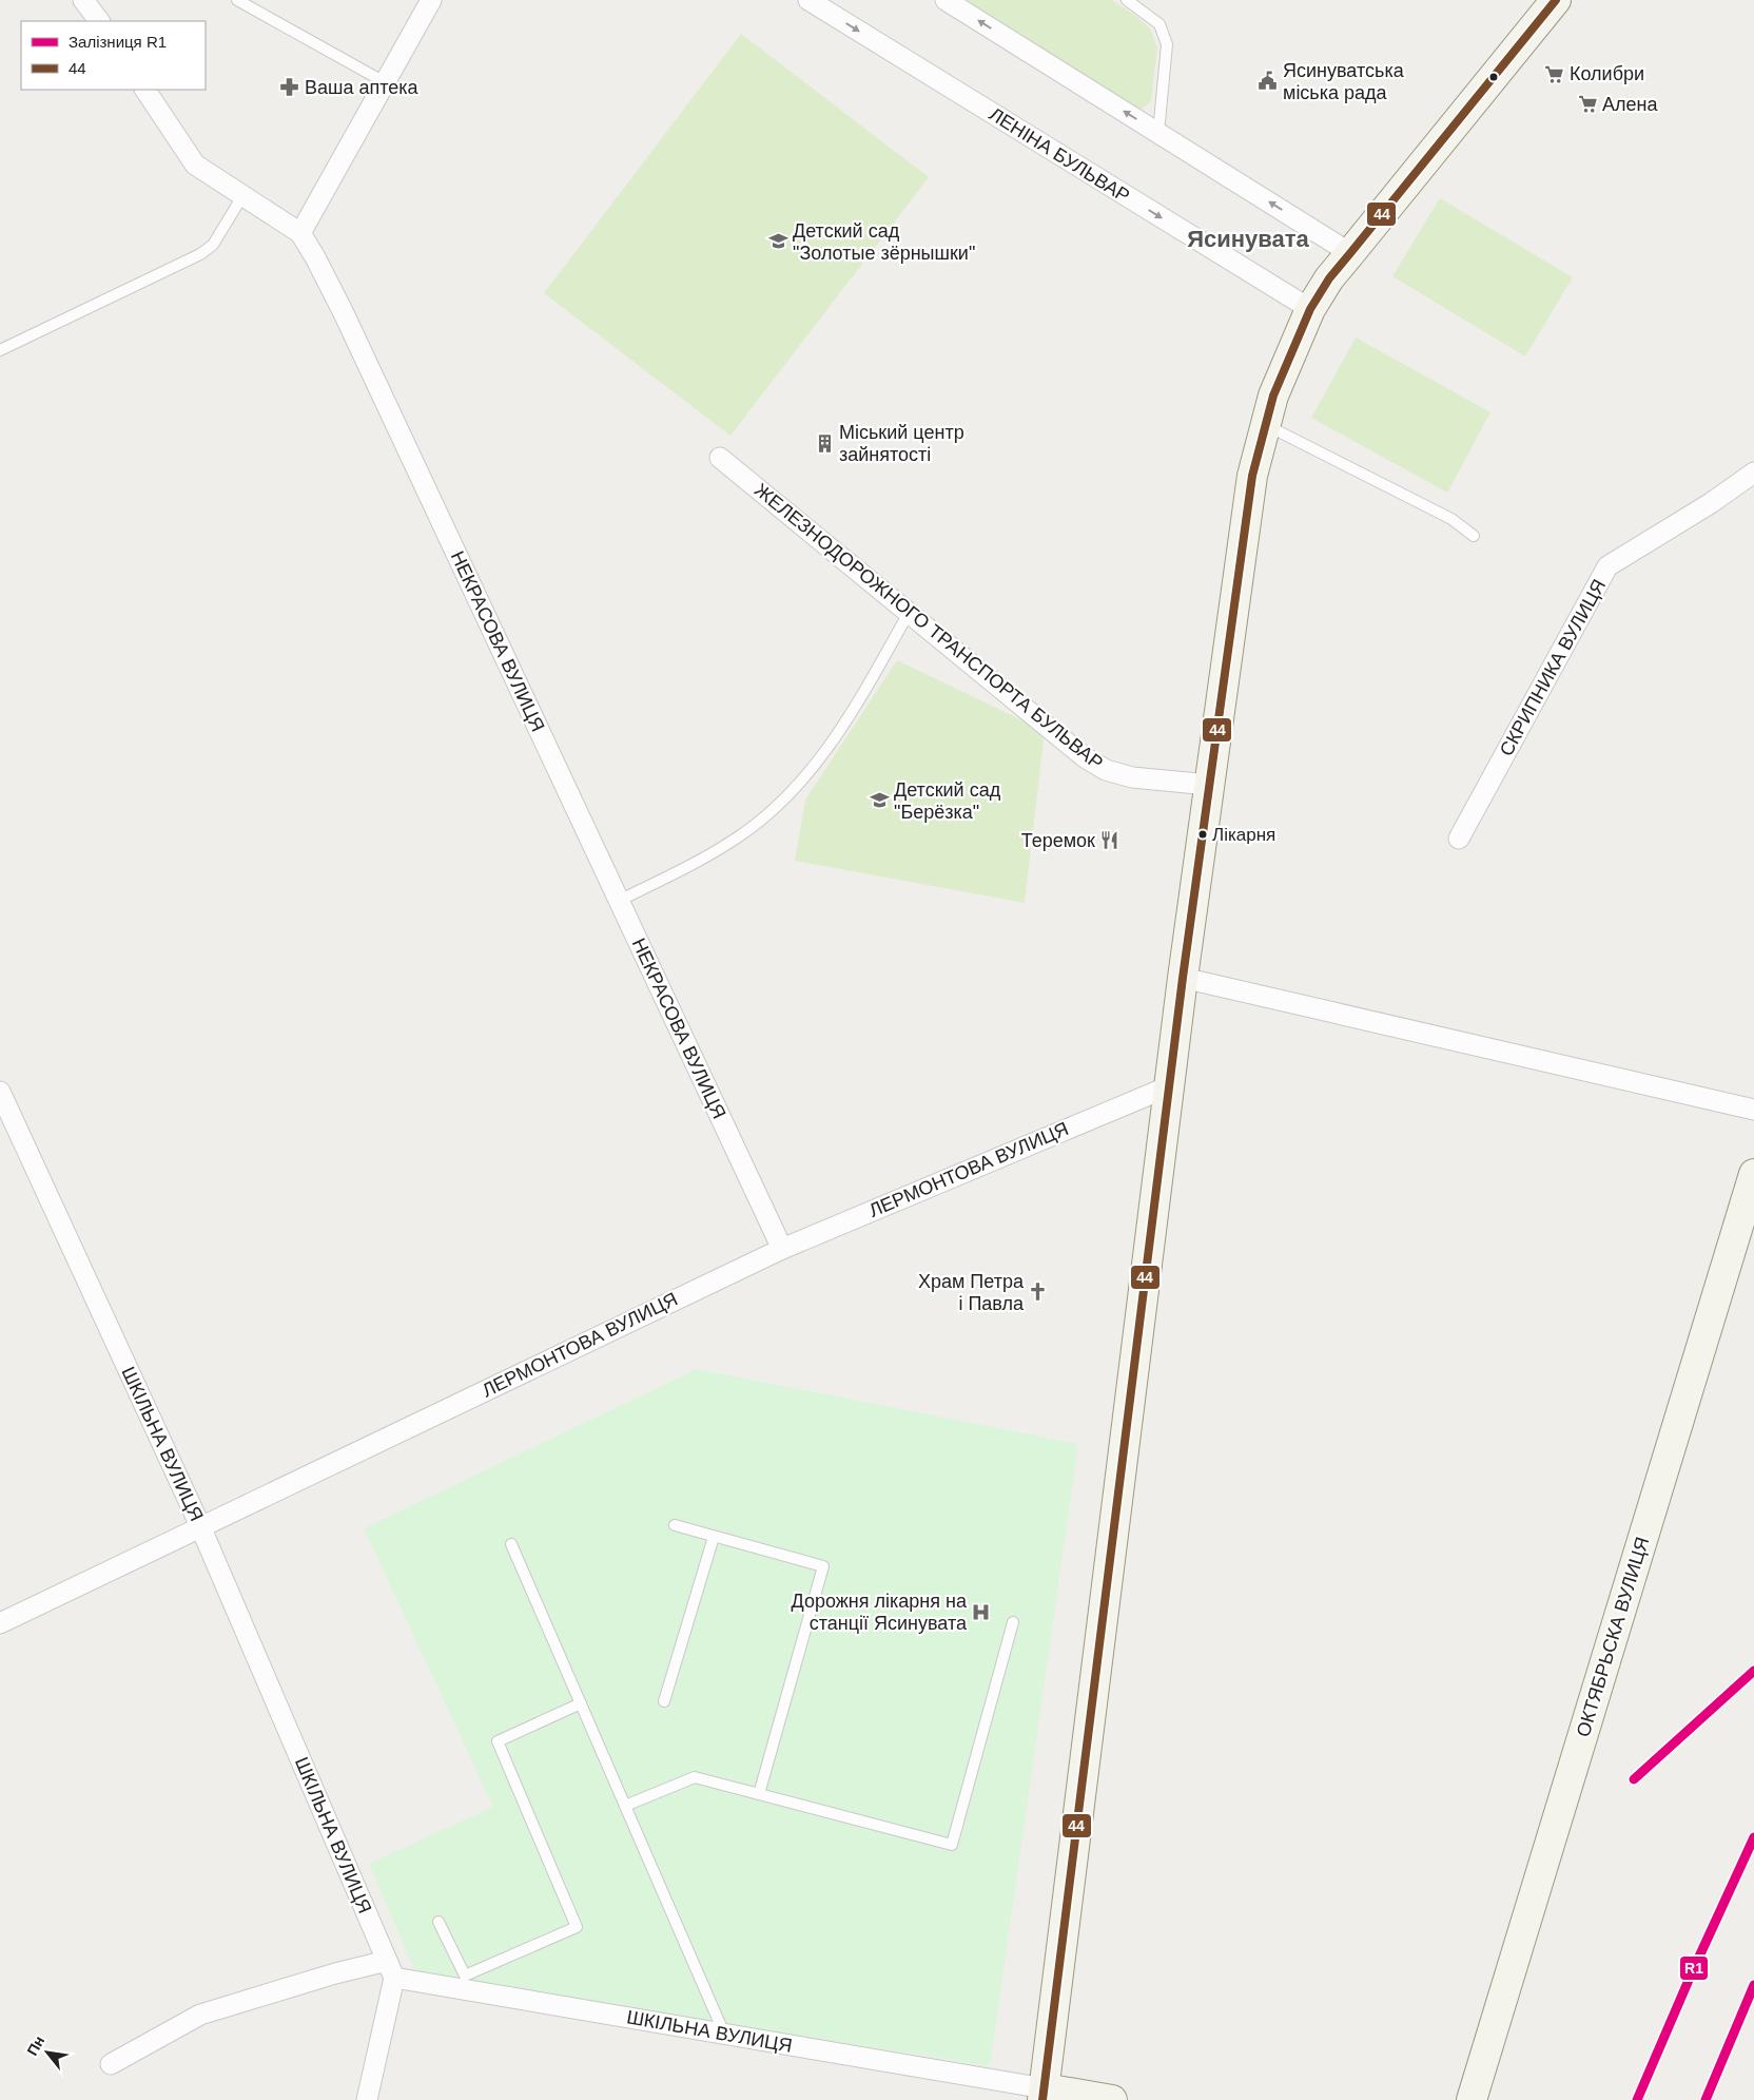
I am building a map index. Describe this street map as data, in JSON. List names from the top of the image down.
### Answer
{
  "streets": {
    "main road": ["ОКТЯБРЬСКА ВУЛИЦЯ"],
    "street": [
      "ЛЕНІНА БУЛЬВАР",
      "ЖЕЛЕЗНОДОРОЖНОГО ТРАНСПОРТА БУЛЬВАР",
      "НЕКРАСОВА ВУЛИЦЯ",
      "СКРИПНИКА ВУЛИЦЯ",
      "ЛЕРМОНТОВА ВУЛИЦЯ",
      "ШКІЛЬНА ВУЛИЦЯ"
    ]
  },
  "crossings": [
    ["НЕКРАСОВА ВУЛИЦЯ", "ЛЕРМОНТОВА ВУЛИЦЯ"],
    ["ЛЕРМОНТОВА ВУЛИЦЯ", "ШКІЛЬНА ВУЛИЦЯ"]
  ],
  "districts": ["Ясинувата"],
  "places": {
    "supermarket": ["Колибри", "Алена"],
    "public building": ["Ясинуватська міська рада"],
    "pharmacy": ["Ваша аптека"],
    "school or university": ["Детский сад \"Золотые зёрнышки\"", "Детский сад \"Берёзка\""],
    "building": ["Міський центр зайнятості"],
    "other": ["Лікарня"],
    "restaurant": ["Теремок"],
    "church": ["Храм Петра і Павла"],
    "hospital": ["Дорожня лікарня на станції Ясинувата"]
  },
  "lines": ["transit line 44", "rail line R1"],
  "legend": ["Залізниця R1", "44"],
  "north": "top left"
}
